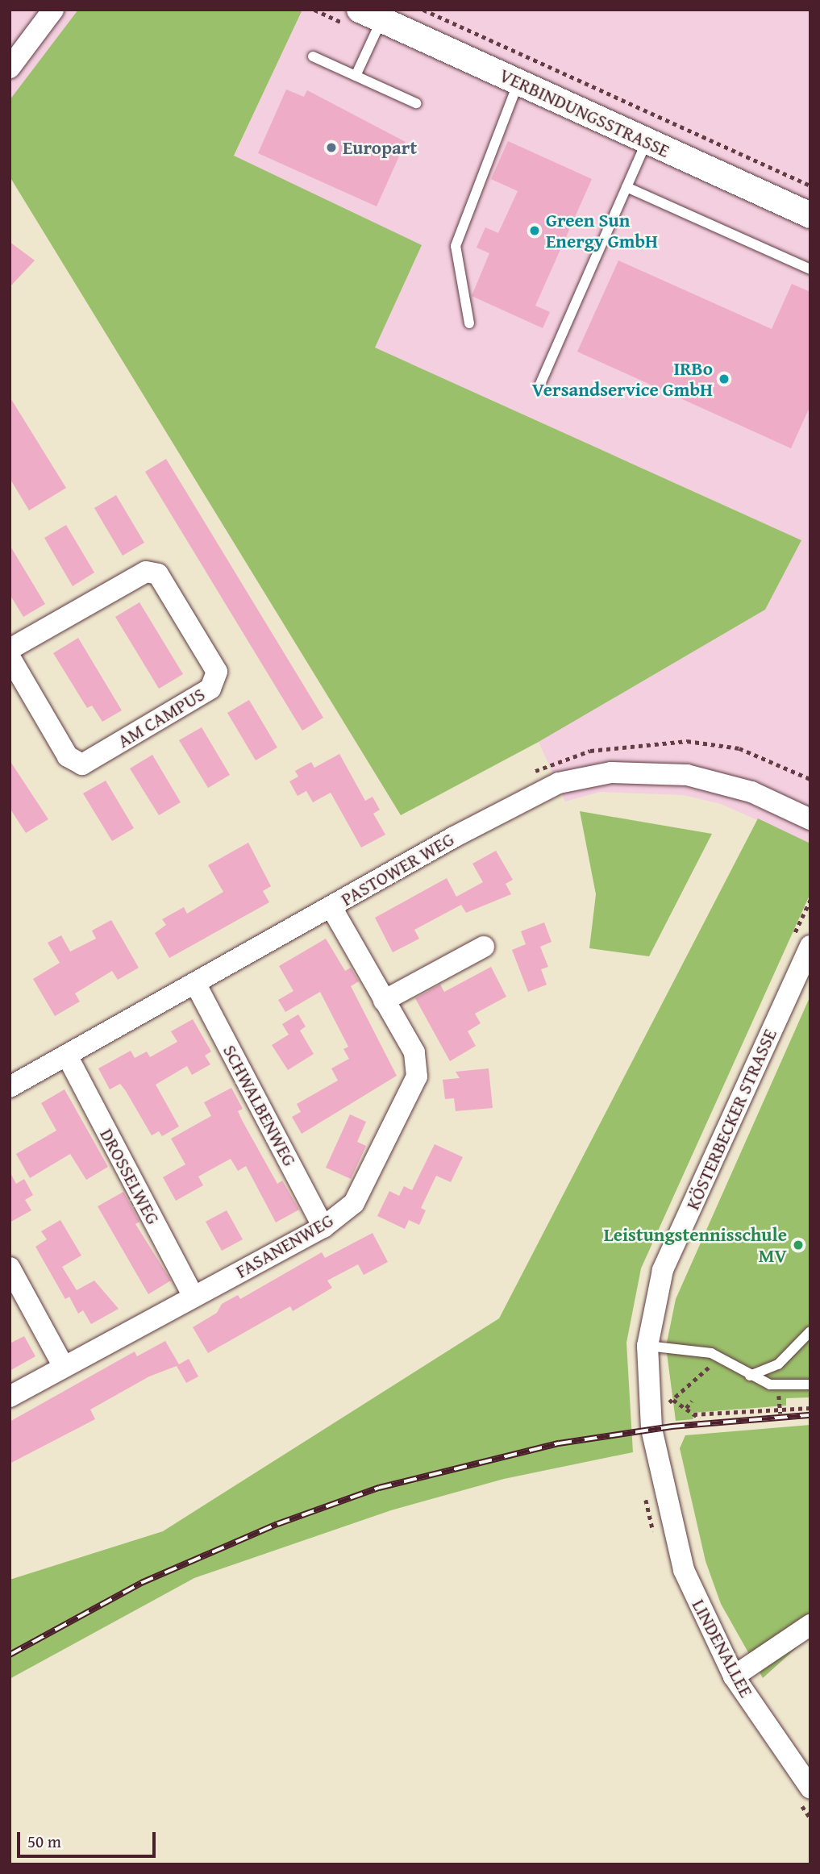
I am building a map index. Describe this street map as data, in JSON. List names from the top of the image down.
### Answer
{
  "streets": {
    "street": [
      "VERBINDUNGSSTRASSE",
      "AM CAMPUS",
      "PASTOWER WEG",
      "SCHWALBENWEG",
      "KÖSTERBECKER STRASSE",
      "DROSSELWEG",
      "FASANENWEG",
      "LINDENALLEE"
    ]
  },
  "crossings": [
    ["PASTOWER WEG", "SCHWALBENWEG"],
    ["PASTOWER WEG", "DROSSELWEG"],
    ["PASTOWER WEG", "FASANENWEG"],
    ["SCHWALBENWEG", "FASANENWEG"],
    ["KÖSTERBECKER STRASSE", "LINDENALLEE"],
    ["DROSSELWEG", "FASANENWEG"]
  ],
  "places": [
    "Europart",
    "Green Sun Energy GmbH",
    "IRBo Versandservice GmbH",
    "Leistungstennisschule MV"
  ],
  "scale_bar": "50 m"
}
